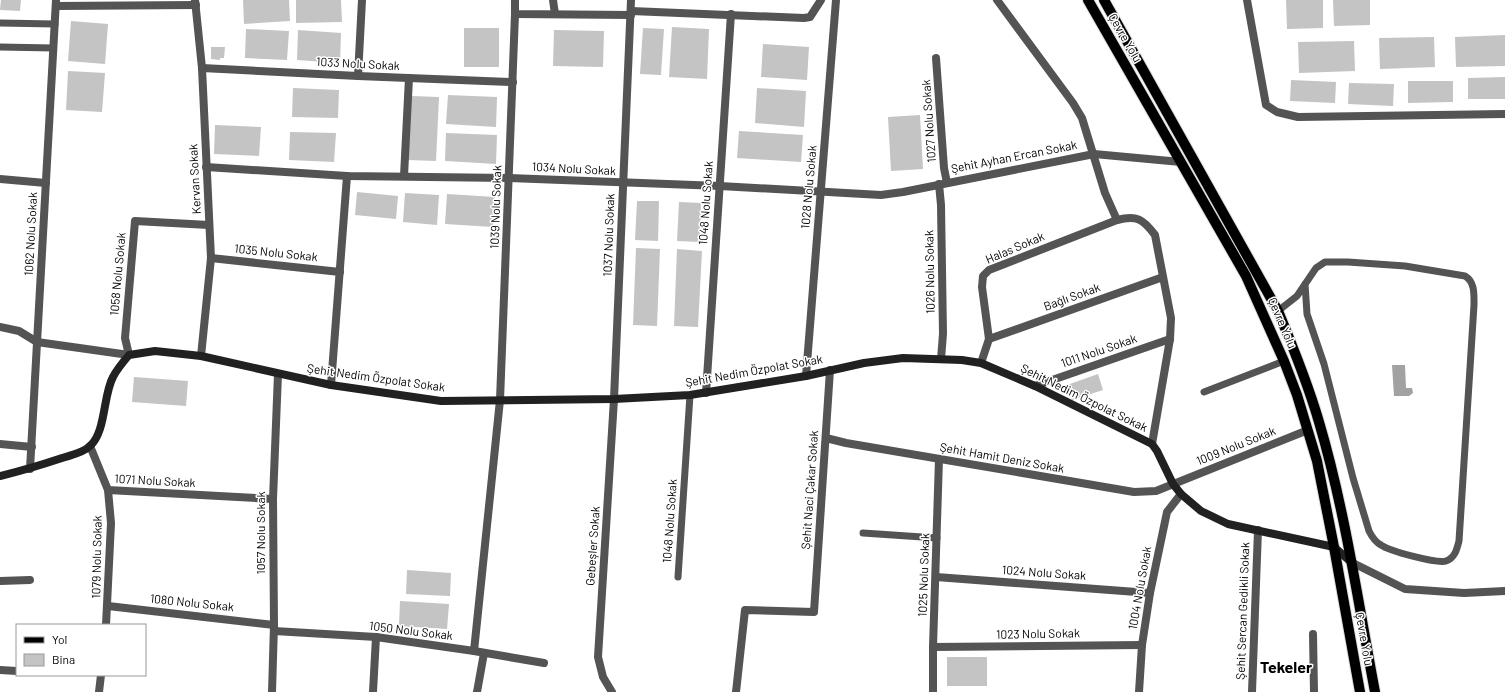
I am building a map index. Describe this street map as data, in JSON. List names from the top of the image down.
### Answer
{
  "streets": {
    "main road": ["Çevre Yolu"],
    "street": [
      "1033 Nolu Sokak",
      "1027 Nolu Sokak",
      "Şehit Ayhan Ercan Sokak",
      "1034 Nolu Sokak",
      "Kervan Sokak",
      "1028 Nolu Sokak",
      "1048 Nolu Sokak",
      "1039 Nolu Sokak",
      "1062 Nolu Sokak",
      "1037 Nolu Sokak",
      "Halas Sokak",
      "1035 Nolu Sokak",
      "1026 Nolu Sokak",
      "1058 Nolu Sokak",
      "Bağlı Sokak",
      "1011 Nolu Sokak",
      "Şehit Nedim Özpolat Sokak",
      "1009 Nolu Sokak",
      "Şehit Hamit Deniz Sokak",
      "1071 Nolu Sokak",
      "Şehit Naci Çakar Sokak",
      "1057 Nolu Sokak",
      "Gebeşler Sokak",
      "1079 Nolu Sokak",
      "1024 Nolu Sokak",
      "1025 Nolu Sokak",
      "1004 Nolu Sokak",
      "1080 Nolu Sokak",
      "Şehit Sercan Gedikli Sokak",
      "1050 Nolu Sokak",
      "1023 Nolu Sokak"
    ]
  },
  "crossings": [
    ["Çevre Yolu", "Şehit Ayhan Ercan Sokak"],
    ["Çevre Yolu", "Şehit Nedim Özpolat Sokak"],
    ["Çevre Yolu", "1009 Nolu Sokak"],
    ["1033 Nolu Sokak", "Kervan Sokak"],
    ["1033 Nolu Sokak", "1039 Nolu Sokak"],
    ["1027 Nolu Sokak", "Şehit Ayhan Ercan Sokak"],
    ["1027 Nolu Sokak", "1034 Nolu Sokak"],
    ["1027 Nolu Sokak", "1026 Nolu Sokak"],
    ["Şehit Ayhan Ercan Sokak", "1034 Nolu Sokak"],
    ["Şehit Ayhan Ercan Sokak", "1026 Nolu Sokak"],
    ["1034 Nolu Sokak", "Kervan Sokak"],
    ["1034 Nolu Sokak", "1028 Nolu Sokak"],
    ["1034 Nolu Sokak", "1048 Nolu Sokak"],
    ["1034 Nolu Sokak", "1039 Nolu Sokak"],
    ["1034 Nolu Sokak", "1037 Nolu Sokak"],
    ["1034 Nolu Sokak", "1026 Nolu Sokak"],
    ["Kervan Sokak", "1035 Nolu Sokak"],
    ["Kervan Sokak", "1058 Nolu Sokak"],
    ["Kervan Sokak", "Şehit Nedim Özpolat Sokak"],
    ["1028 Nolu Sokak", "Şehit Nedim Özpolat Sokak"],
    ["1048 Nolu Sokak", "Şehit Nedim Özpolat Sokak"],
    ["1039 Nolu Sokak", "Şehit Nedim Özpolat Sokak"],
    ["1039 Nolu Sokak", "1050 Nolu Sokak"],
    ["1037 Nolu Sokak", "Şehit Nedim Özpolat Sokak"],
    ["1037 Nolu Sokak", "Gebeşler Sokak"],
    ["Halas Sokak", "Bağlı Sokak"],
    ["Halas Sokak", "1011 Nolu Sokak"],
    ["Halas Sokak", "Şehit Nedim Özpolat Sokak"],
    ["1026 Nolu Sokak", "Şehit Nedim Özpolat Sokak"],
    ["1058 Nolu Sokak", "Şehit Nedim Özpolat Sokak"],
    ["1011 Nolu Sokak", "Şehit Nedim Özpolat Sokak"],
    ["Şehit Nedim Özpolat Sokak", "1009 Nolu Sokak"],
    ["Şehit Nedim Özpolat Sokak", "Şehit Hamit Deniz Sokak"],
    ["Şehit Nedim Özpolat Sokak", "Şehit Naci Çakar Sokak"],
    ["Şehit Nedim Özpolat Sokak", "1057 Nolu Sokak"],
    ["Şehit Nedim Özpolat Sokak", "Gebeşler Sokak"],
    ["Şehit Nedim Özpolat Sokak", "1004 Nolu Sokak"],
    ["Şehit Nedim Özpolat Sokak", "Şehit Sercan Gedikli Sokak"],
    ["1009 Nolu Sokak", "Şehit Hamit Deniz Sokak"],
    ["Şehit Hamit Deniz Sokak", "Şehit Naci Çakar Sokak"],
    ["Şehit Hamit Deniz Sokak", "1025 Nolu Sokak"],
    ["1071 Nolu Sokak", "1057 Nolu Sokak"],
    ["1071 Nolu Sokak", "1079 Nolu Sokak"],
    ["1057 Nolu Sokak", "1080 Nolu Sokak"],
    ["1057 Nolu Sokak", "1050 Nolu Sokak"],
    ["1079 Nolu Sokak", "1080 Nolu Sokak"],
    ["1024 Nolu Sokak", "1025 Nolu Sokak"],
    ["1024 Nolu Sokak", "1004 Nolu Sokak"],
    ["1025 Nolu Sokak", "1023 Nolu Sokak"],
    ["1004 Nolu Sokak", "1023 Nolu Sokak"],
    ["1080 Nolu Sokak", "1050 Nolu Sokak"]
  ],
  "districts": ["Tekeler"],
  "legend": ["Yol", "Bina"]
}
